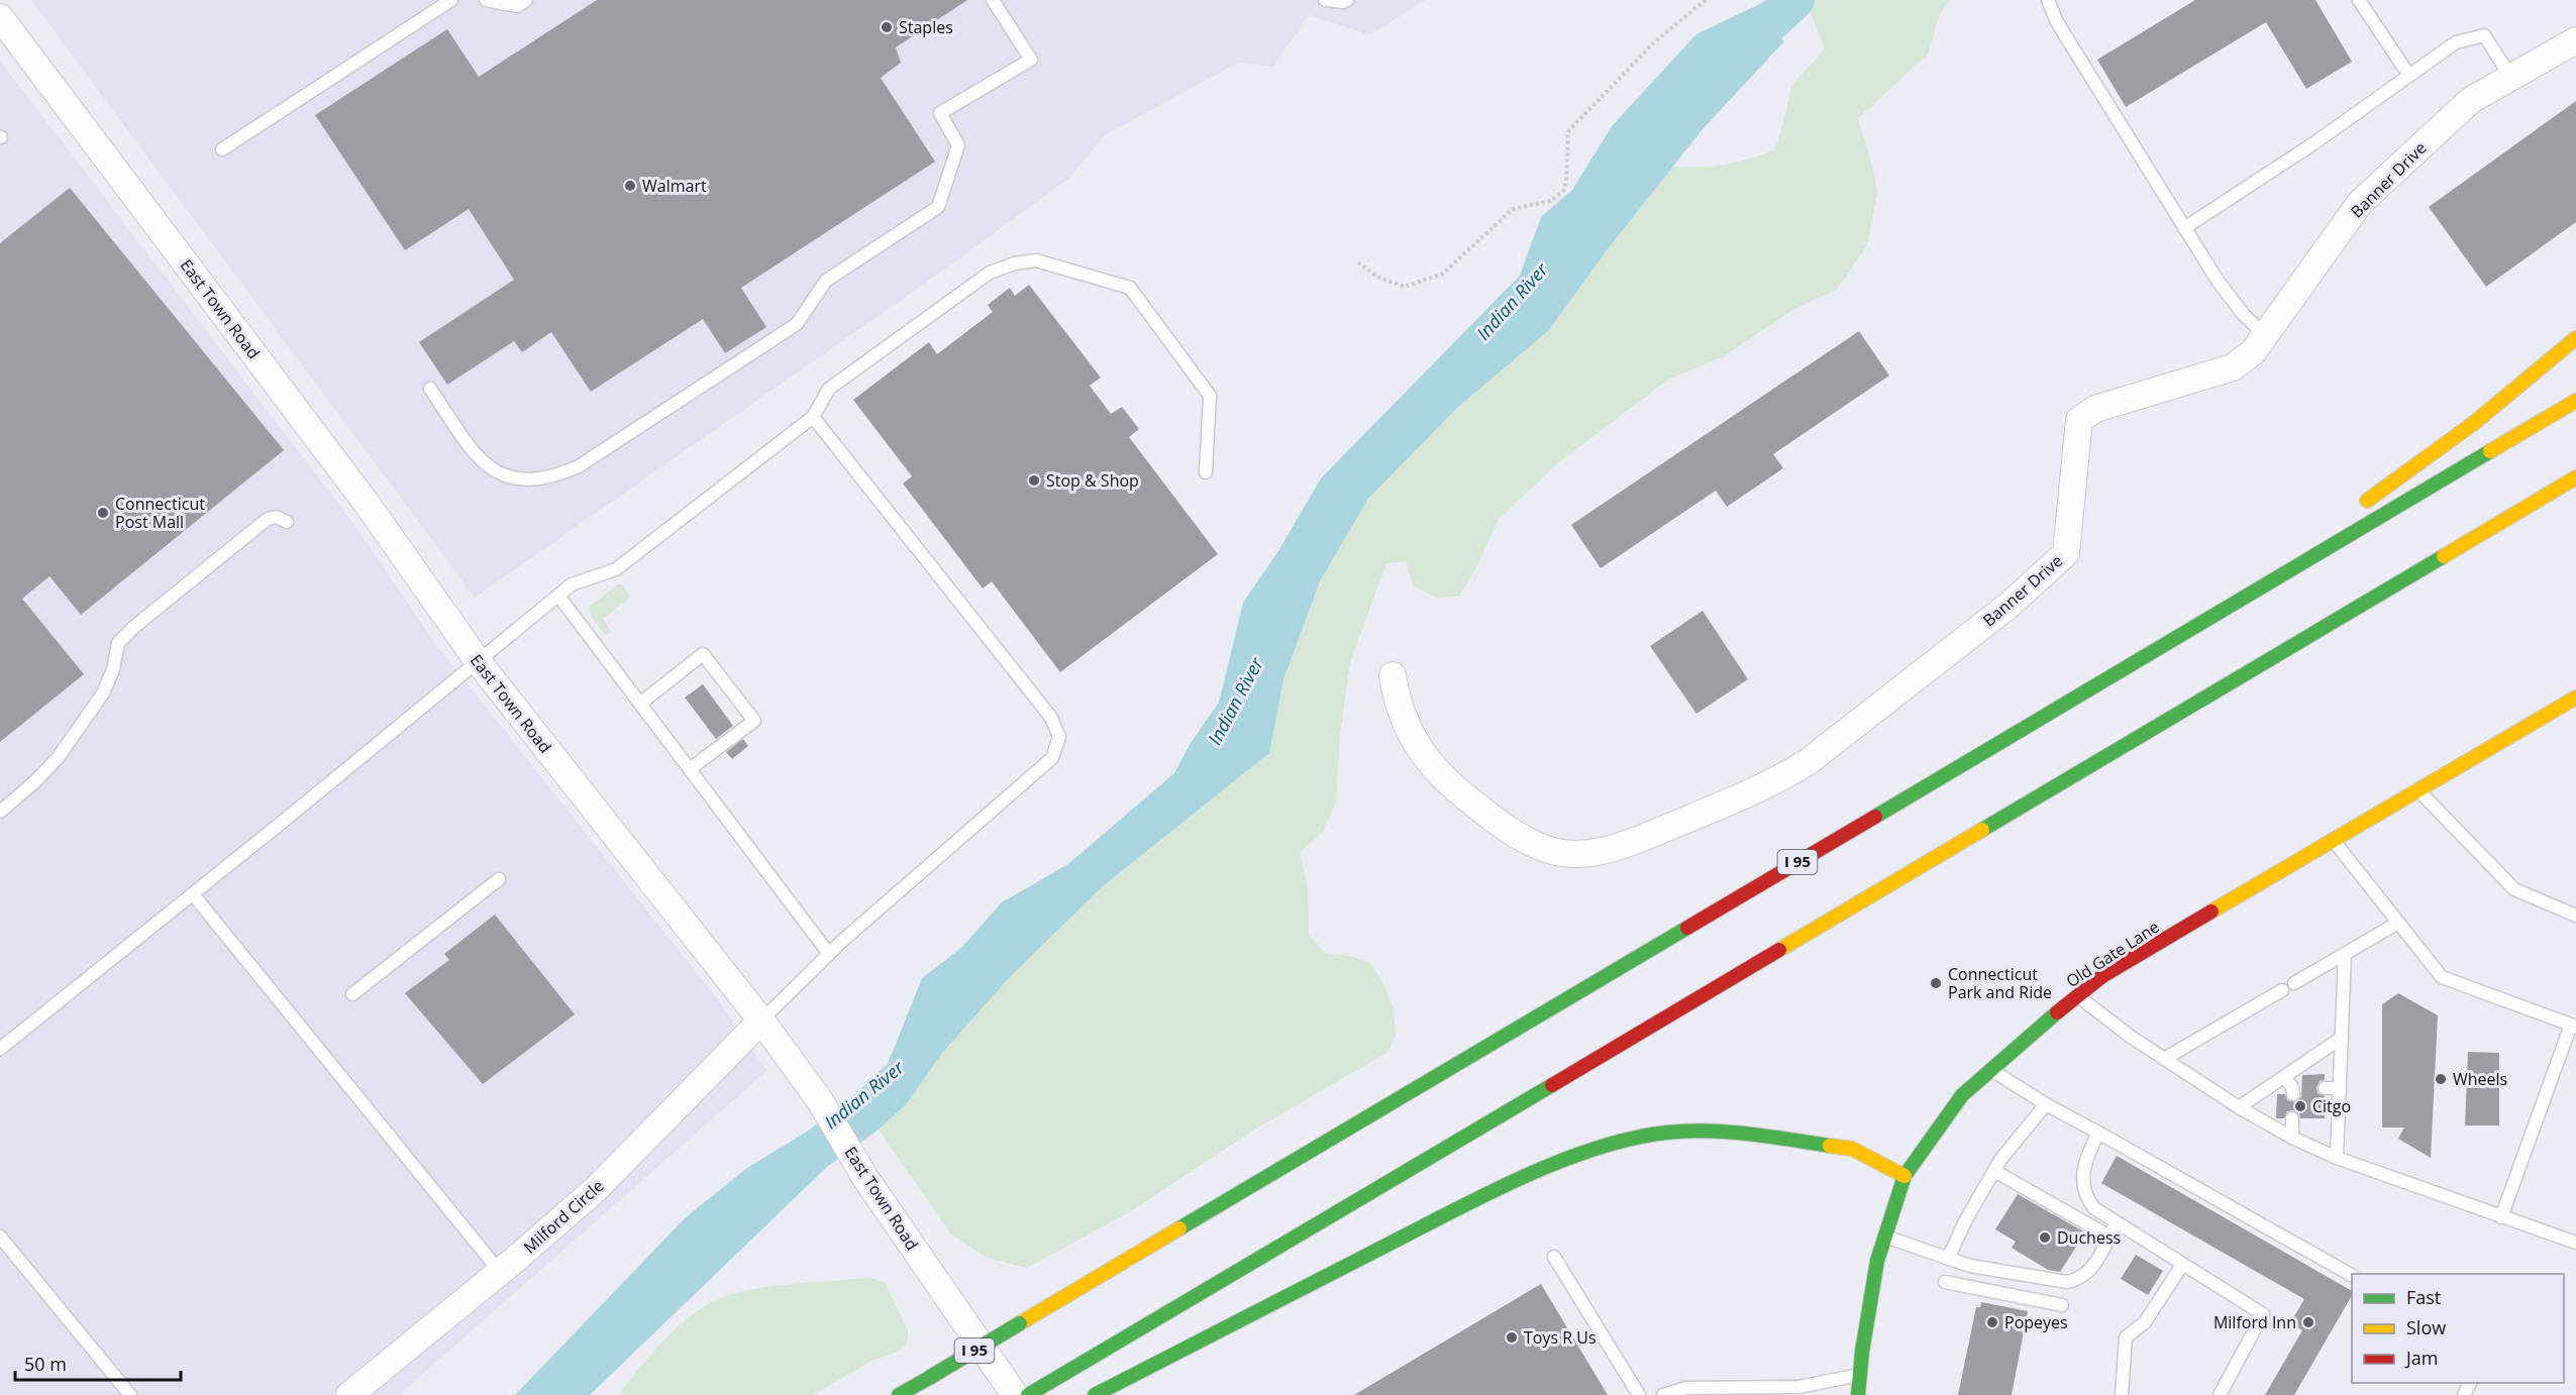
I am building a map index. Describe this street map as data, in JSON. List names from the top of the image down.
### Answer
{
  "streets": {
    "main road": ["I 95", "Old Gate Lane"],
    "street": ["Banner Drive", "East Town Road", "Milford Circle"]
  },
  "crossings": [
    ["East Town Road", "Milford Circle"]
  ],
  "water": ["Indian River"],
  "places": [
    "Staples",
    "Walmart",
    "Stop & Shop",
    "Connecticut Post Mall",
    "Connecticut Park and Ride",
    "Wheels",
    "Citgo",
    "Duchess",
    "Popeyes",
    "Milford Inn",
    "Toys R Us"
  ],
  "legend": ["Fast", "Slow", "Jam"],
  "scale_bar": "50 m"
}
